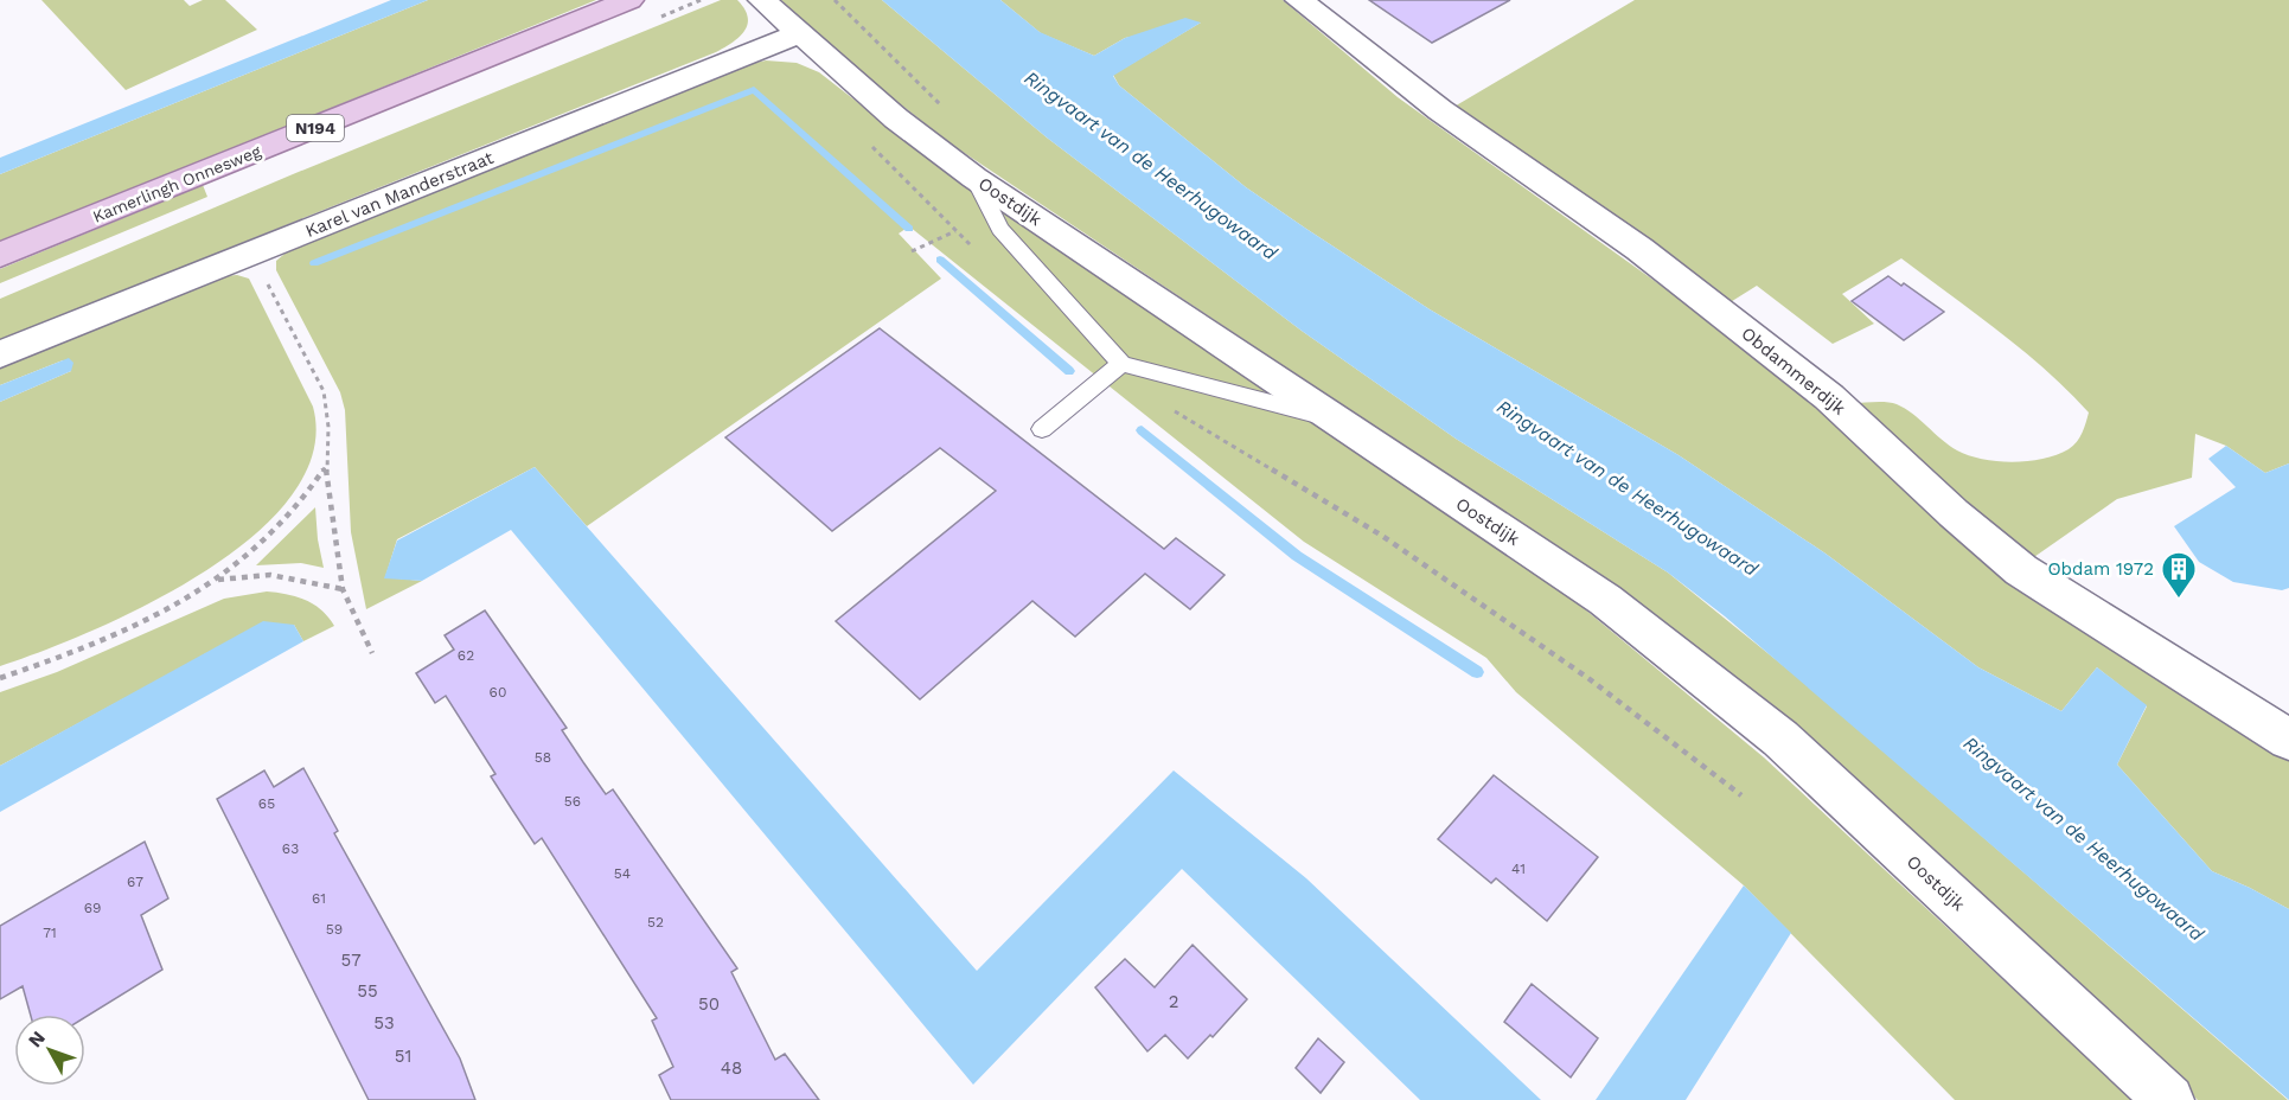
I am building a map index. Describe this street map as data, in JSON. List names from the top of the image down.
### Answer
{
  "streets": {
    "main road": ["N194", "Kamerlingh Onnesweg"],
    "street": ["Karel van Manderstraat", "Oostdijk", "Obdammerdijk"]
  },
  "crossings": [
    ["Karel van Manderstraat", "Oostdijk"]
  ],
  "water": ["Ringvaart van de Heerhugowaard"],
  "places": {
    "building": ["Obdam 1972"]
  },
  "house_numbers": [
    "62",
    "60",
    "58",
    "56",
    "65",
    "63",
    "41",
    "54",
    "67",
    "61",
    "69",
    "52",
    "59",
    "71",
    "57",
    "55",
    "2",
    "50",
    "53",
    "51",
    "48"
  ],
  "north": "top left"
}
